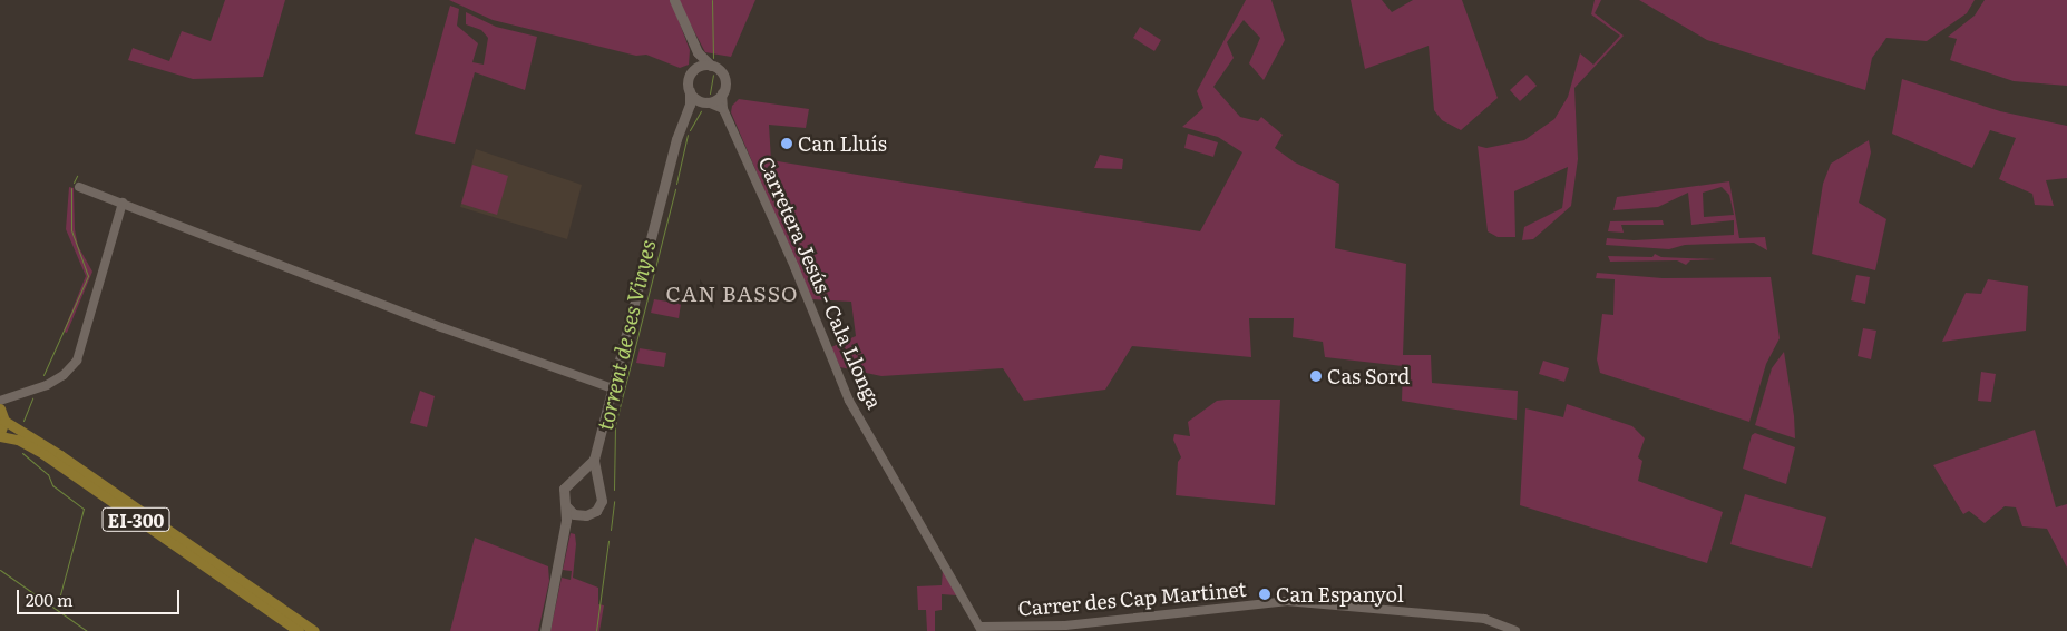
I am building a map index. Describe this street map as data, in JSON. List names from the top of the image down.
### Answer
{
  "streets": {
    "main road": ["EI-300"],
    "street": ["Carretera Jesús - Cala Llonga", "Carrer des Cap Martinet"]
  },
  "crossings": [
    ["Carretera Jesús - Cala Llonga", "Carrer des Cap Martinet"]
  ],
  "districts": ["CAN BASSO"],
  "water": ["torrent de ses Vinyes"],
  "places": ["Can Lluís", "Cas Sord", "Can Espanyol"],
  "scale_bar": "200 m"
}
